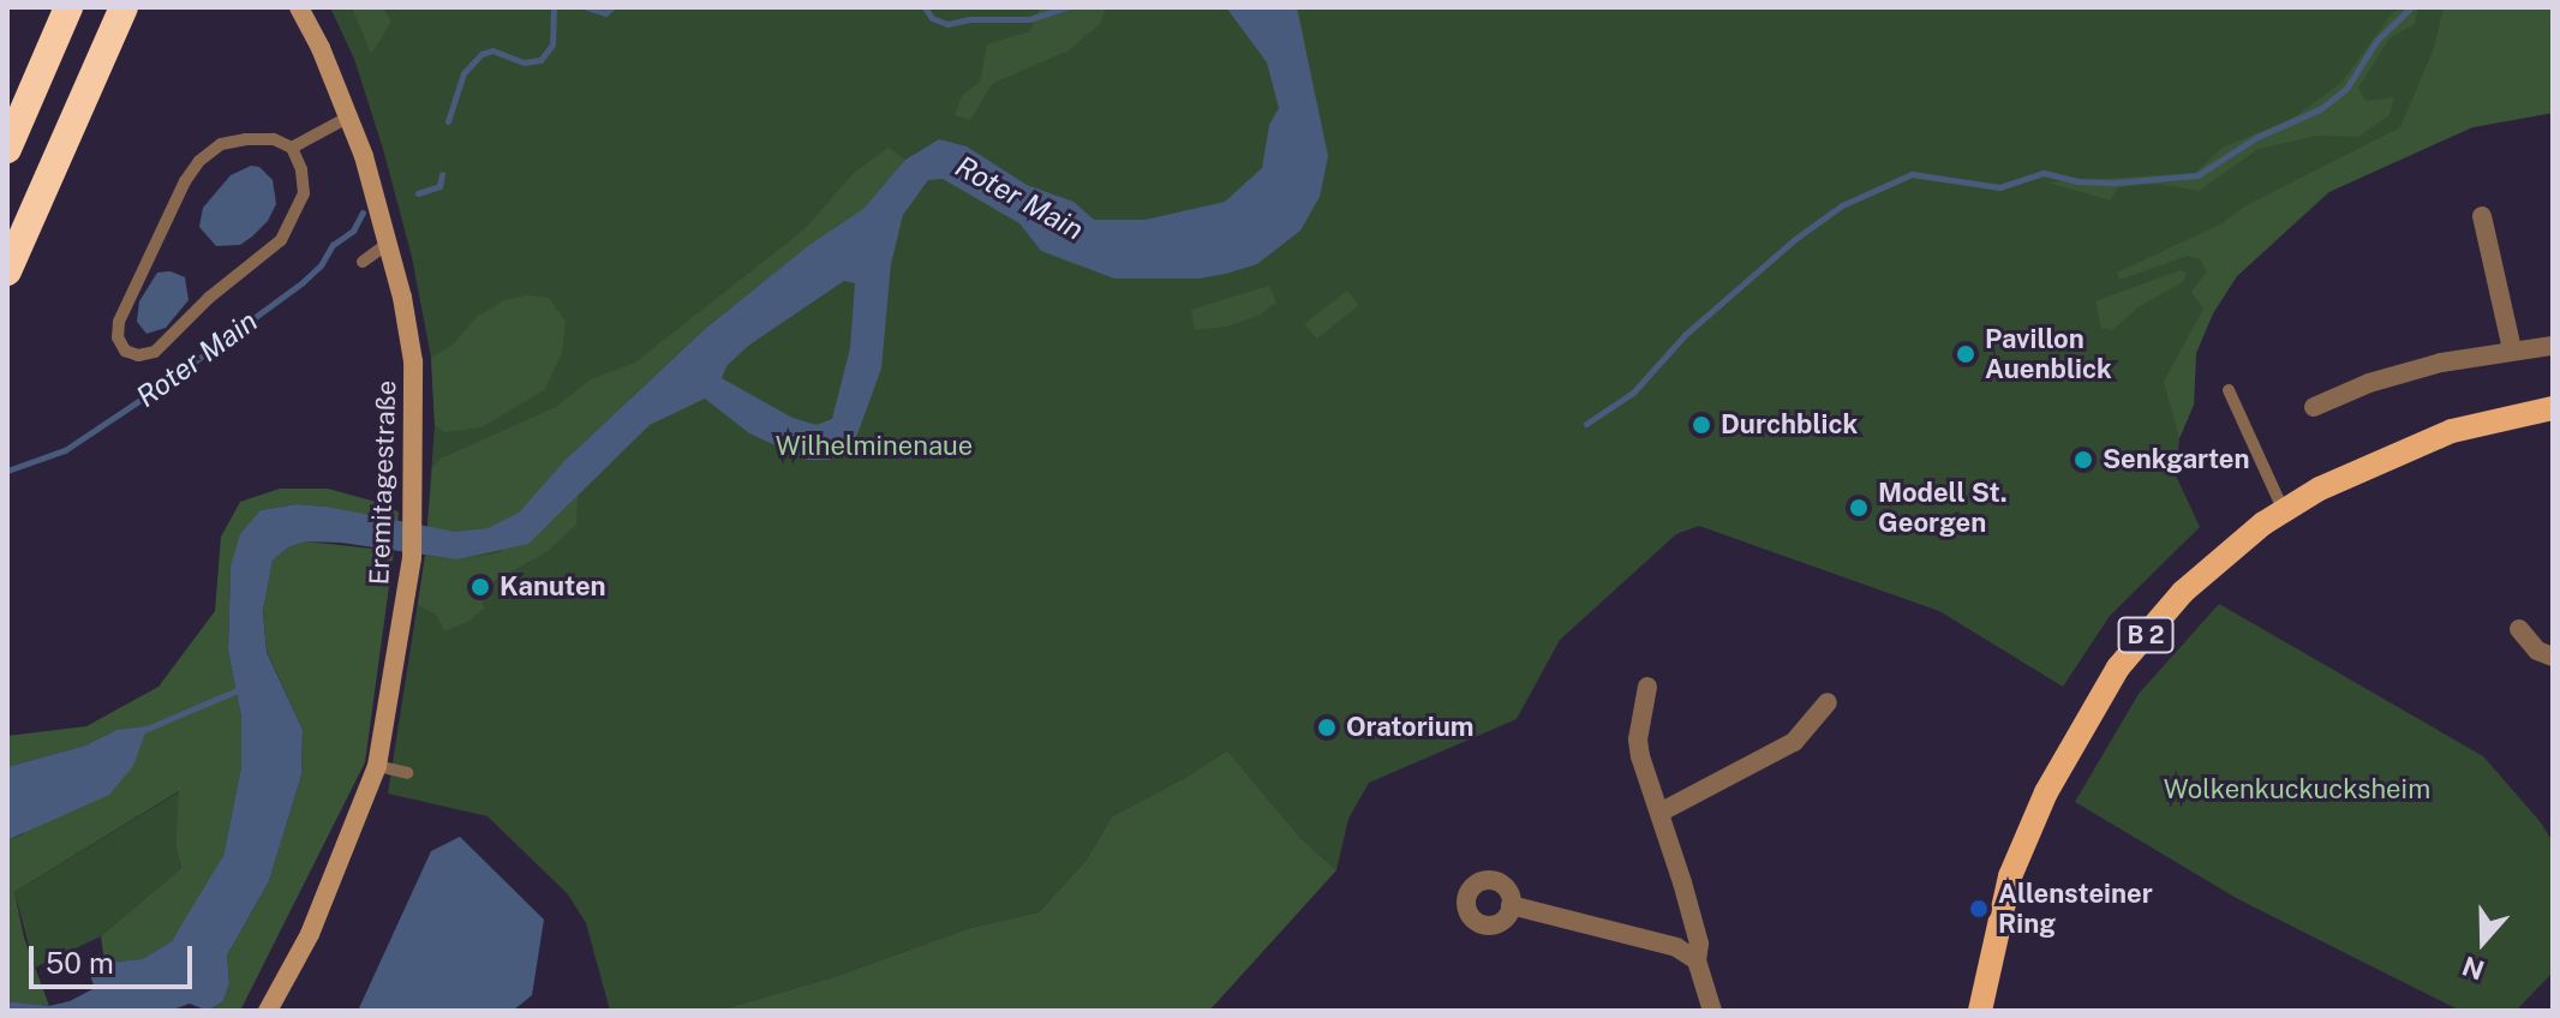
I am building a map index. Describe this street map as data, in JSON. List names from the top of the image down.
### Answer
{
  "streets": {
    "main road": ["B 2"],
    "street": ["Eremitagestraße"]
  },
  "water": ["Roter Main"],
  "parks": ["Wilhelminenaue", "Wolkenkuckucksheim"],
  "places": [
    "Pavillon Auenblick",
    "Durchblick",
    "Senkgarten",
    "Modell St. Georgen",
    "Kanuten",
    "Oratorium",
    "Allensteiner Ring"
  ],
  "scale_bar": "50 m",
  "north": "bottom"
}
